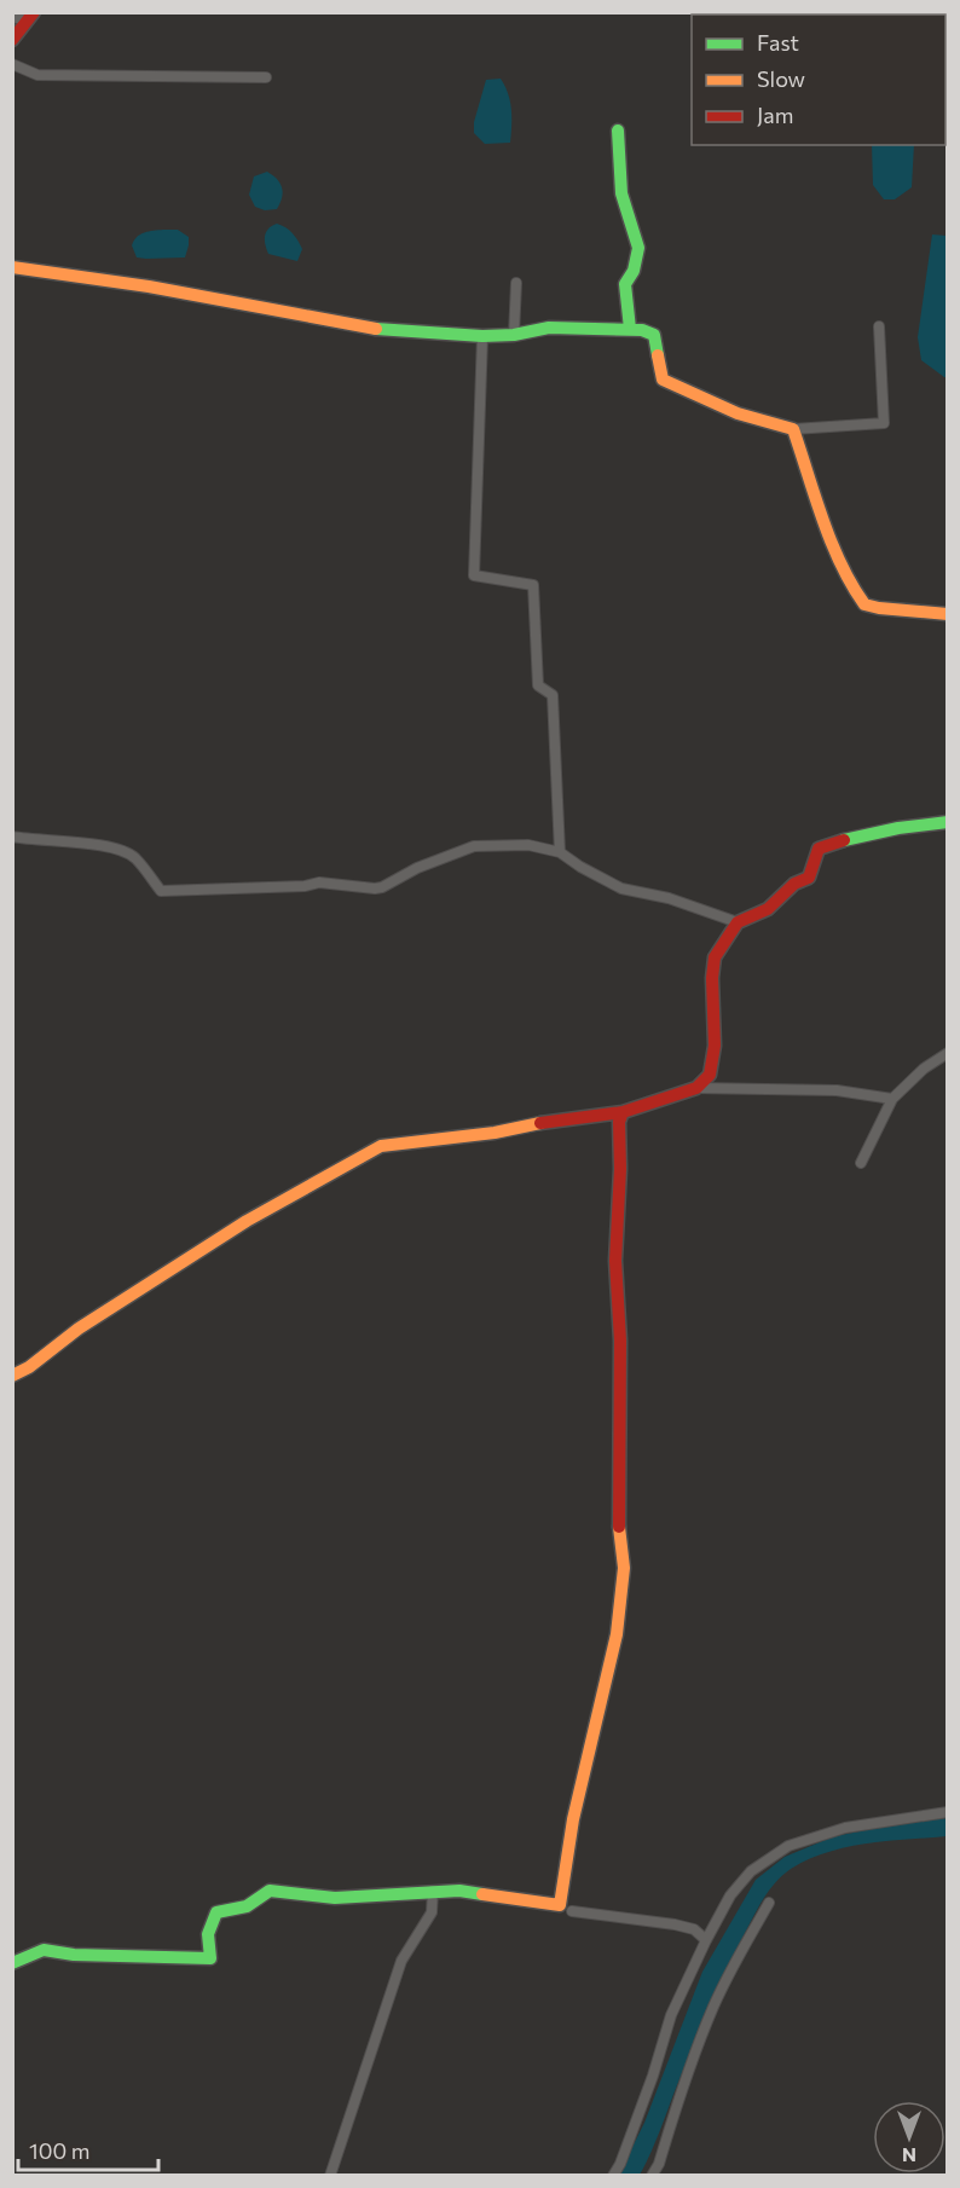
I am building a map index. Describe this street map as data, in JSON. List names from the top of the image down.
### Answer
{
  "legend": ["Fast", "Slow", "Jam"],
  "scale_bar": "100 m",
  "north": "bottom"
}
